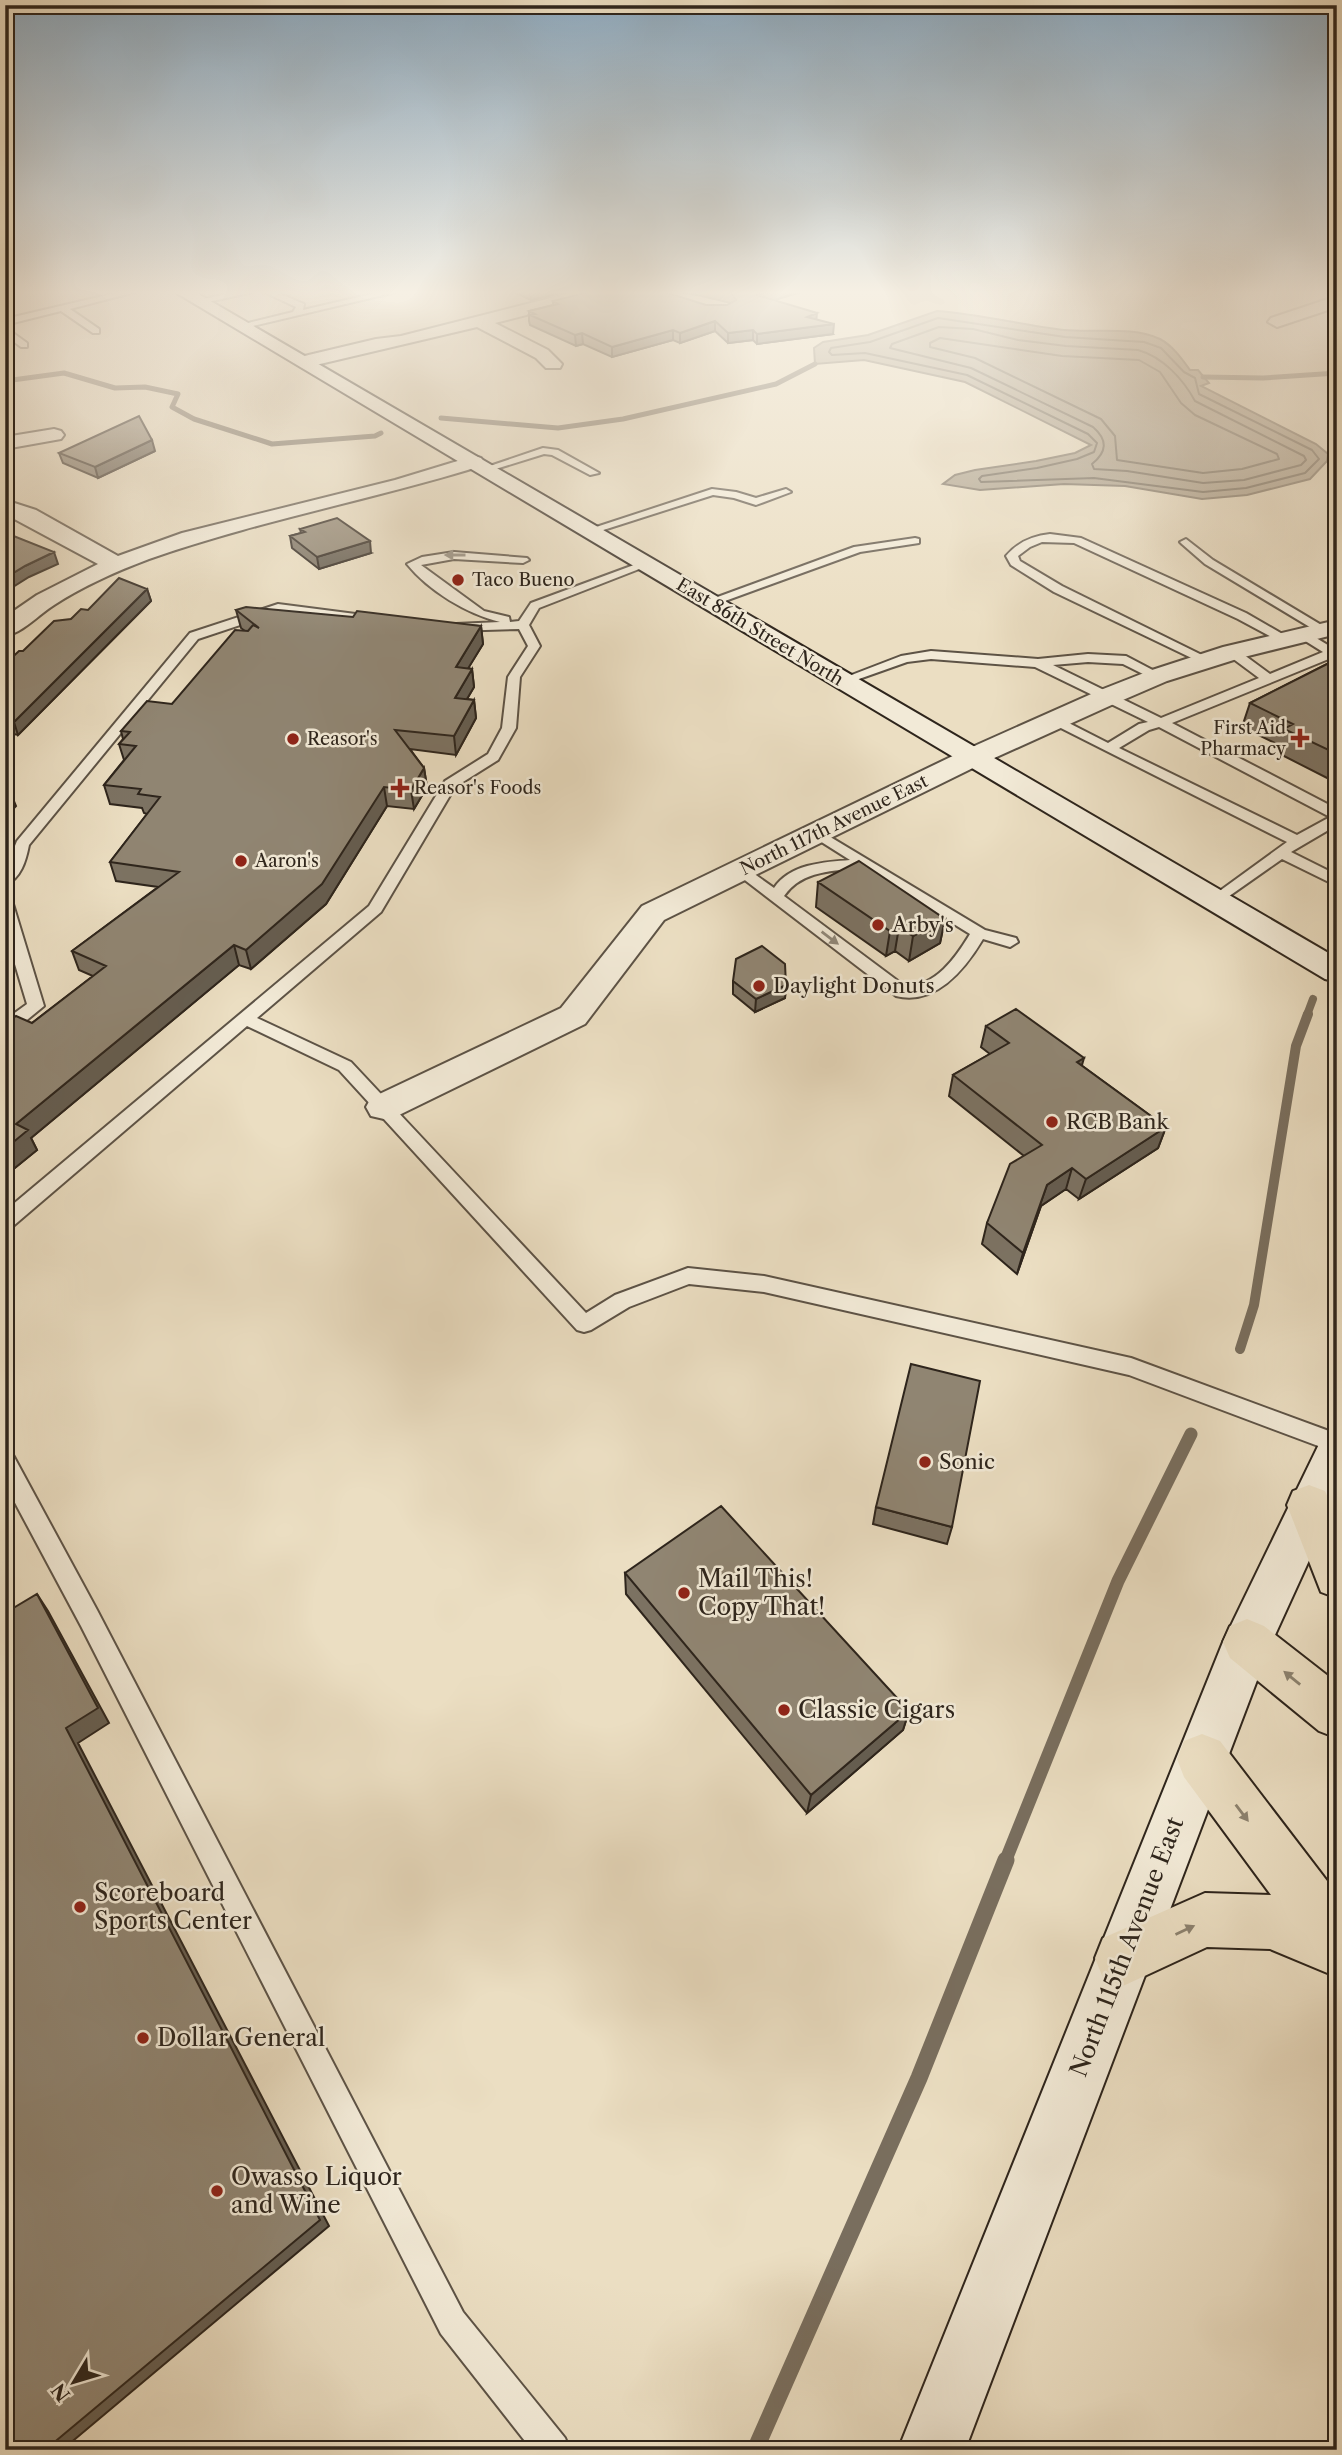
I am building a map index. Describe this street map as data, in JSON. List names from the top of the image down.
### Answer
{
  "streets": {
    "street": ["East 86th Street North", "North 117th Avenue East", "North 115th Avenue East"]
  },
  "crossings": [
    ["East 86th Street North", "North 117th Avenue East"]
  ],
  "places": {
    "other": [
      "Taco Bueno",
      "Reasor's",
      "Aaron's",
      "Arby's",
      "Daylight Donuts",
      "RCB Bank",
      "Sonic",
      "Mail This! Copy That!",
      "Classic Cigars",
      "Scoreboard Sports Center",
      "Dollar General",
      "Owasso Liquor and Wine"
    ],
    "health": ["First Aid Pharmacy", "Reasor's Foods"]
  },
  "north": "bottom left"
}
